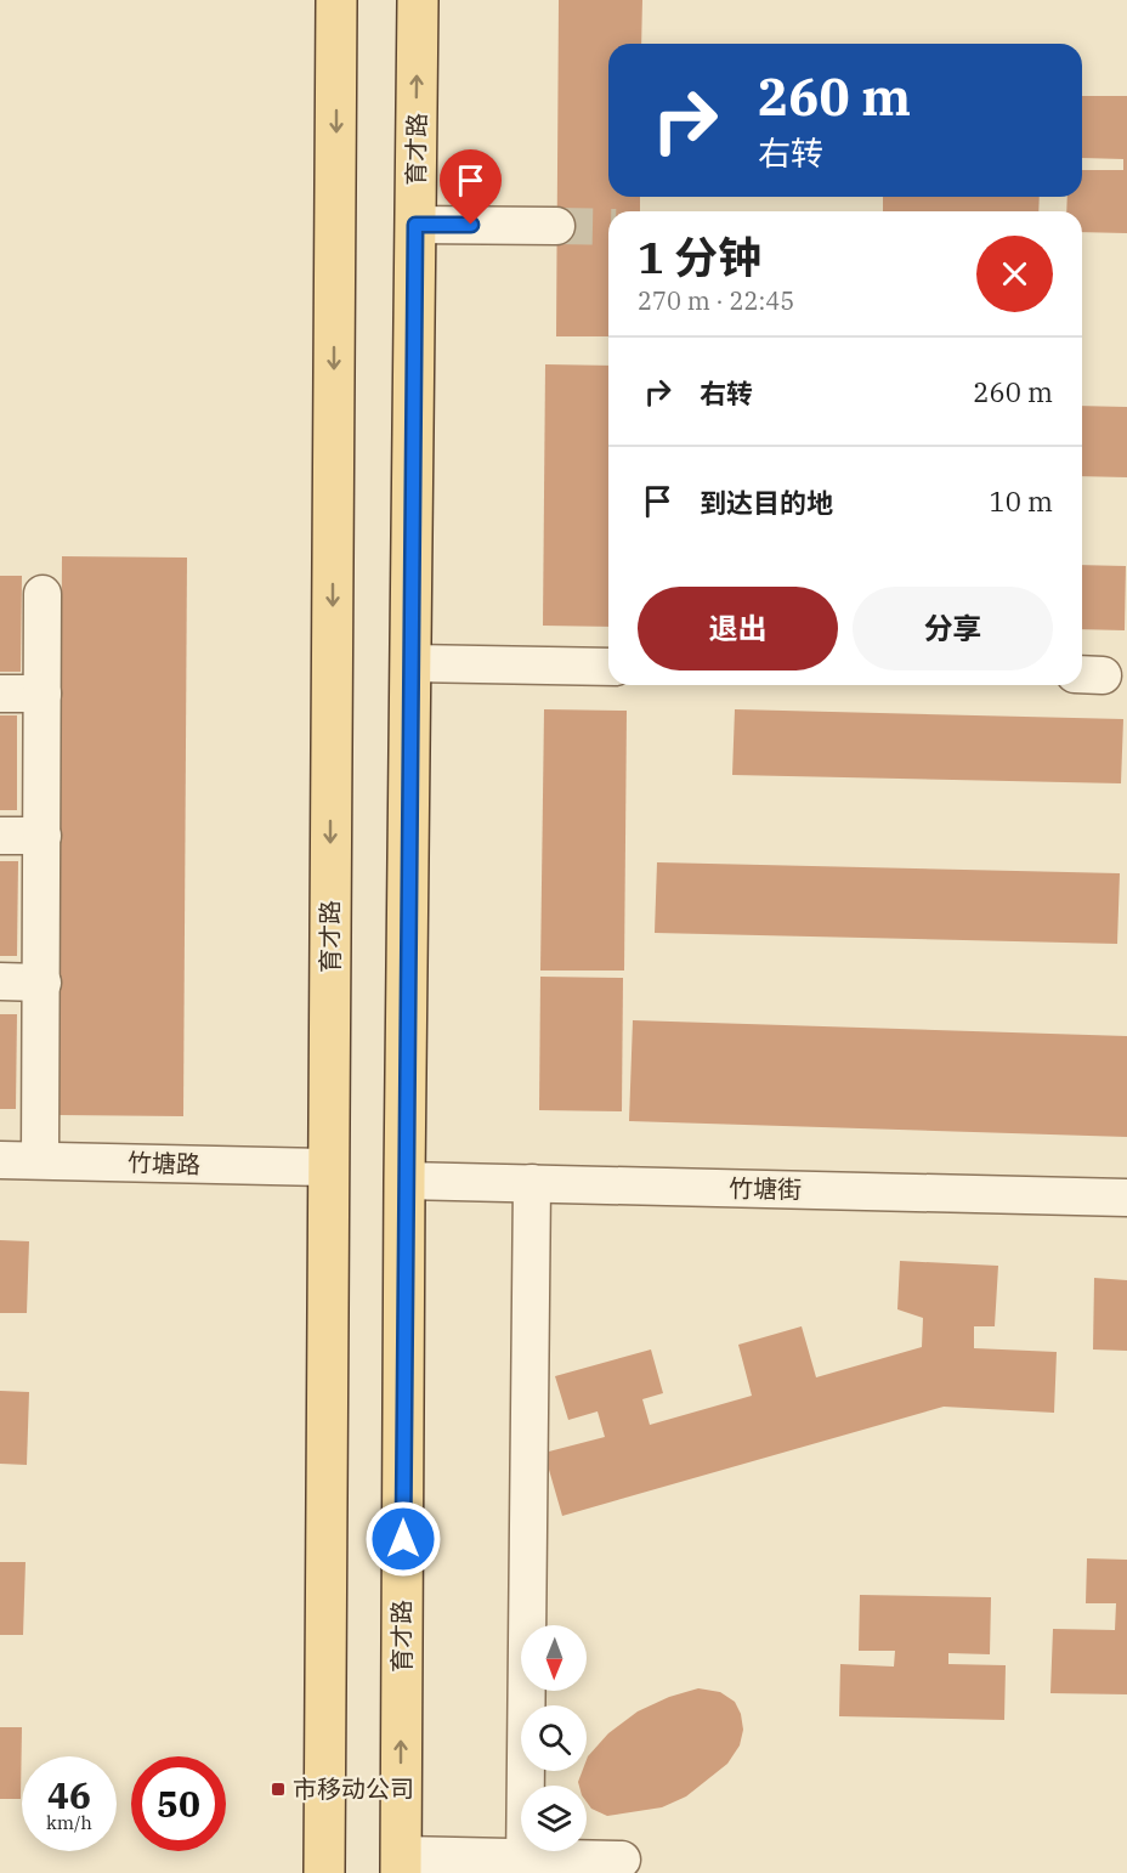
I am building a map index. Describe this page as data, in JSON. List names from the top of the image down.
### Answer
{
  "streets": {
    "main road": ["育才路"],
    "street": ["竹塘路", "竹塘街"]
  },
  "crossings": [
    ["育才路", "竹塘路"],
    ["育才路", "竹塘街"]
  ],
  "places": {
    "transit": ["市移动公司"]
  },
  "north": "bottom",
  "page": {
    "turn": ["260 m", "右转"],
    "heading": ["1 分钟", "270 m · 22:45"],
    "list": [
      {
        "name": "右转",
        "value": "260 m"
      },
      {
        "name": "到达目的地",
        "value": "10 m"
      }
    ],
    "buttons": ["退出", "分享"],
    "speed": "46 km/h",
    "limit": "50"
  }
}
